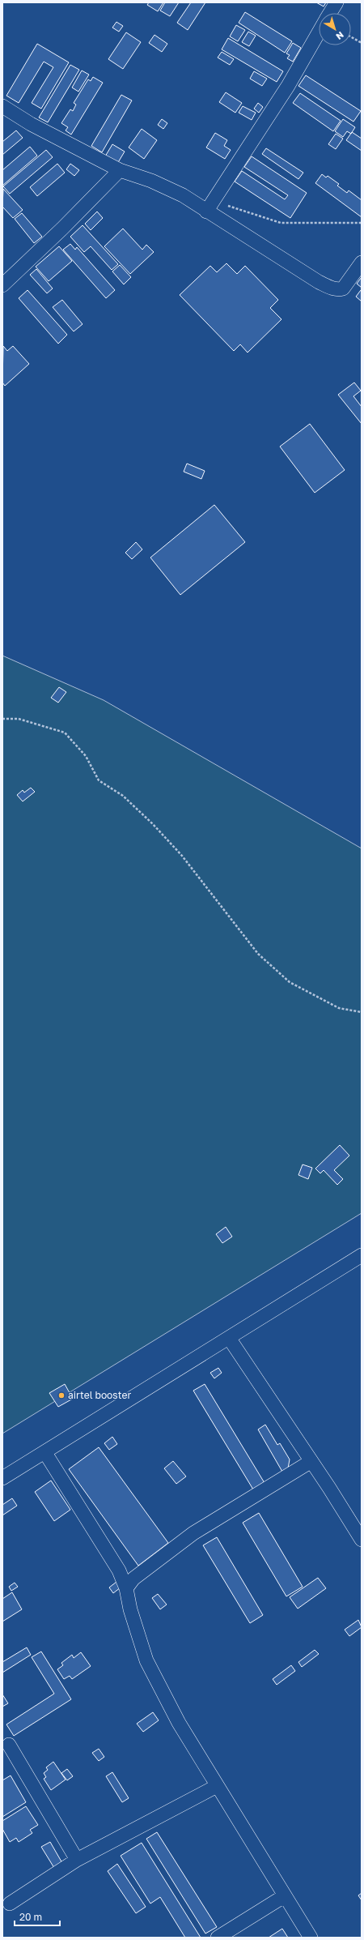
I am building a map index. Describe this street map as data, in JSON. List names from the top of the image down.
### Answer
{
  "places": ["airtel booster"],
  "scale_bar": "20 m",
  "north": "bottom right"
}
